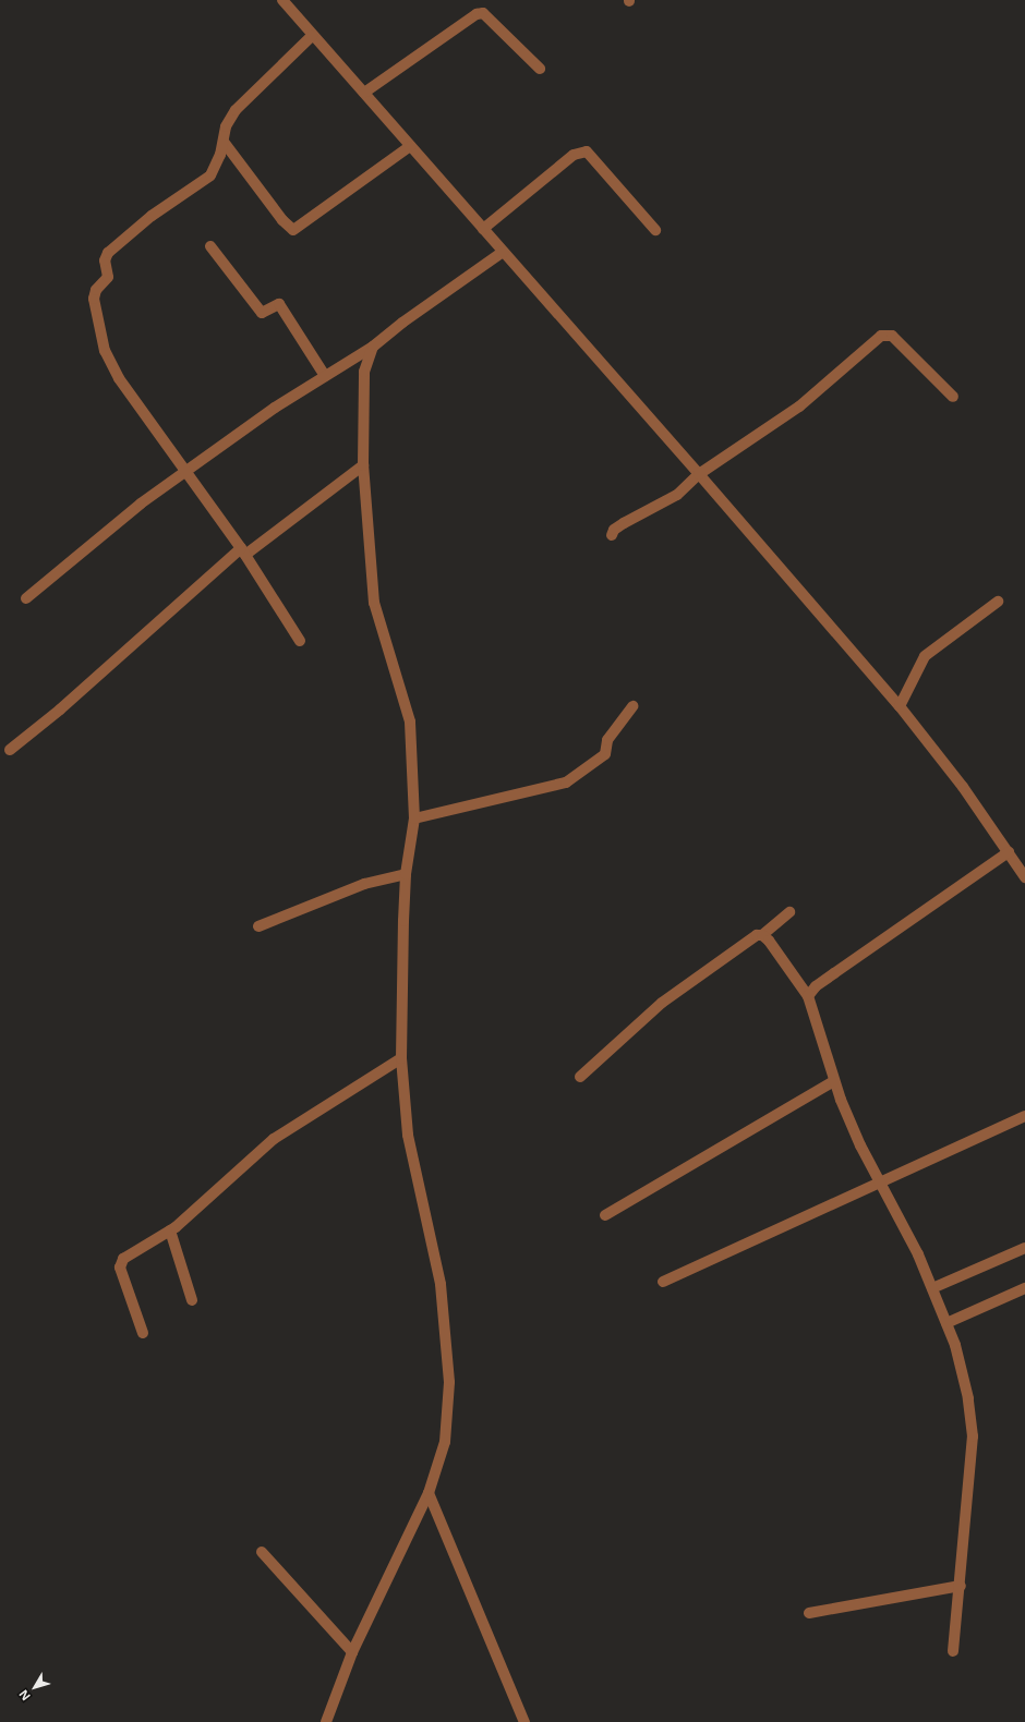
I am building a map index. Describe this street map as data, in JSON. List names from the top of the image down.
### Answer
{
  "north": "bottom left"
}
